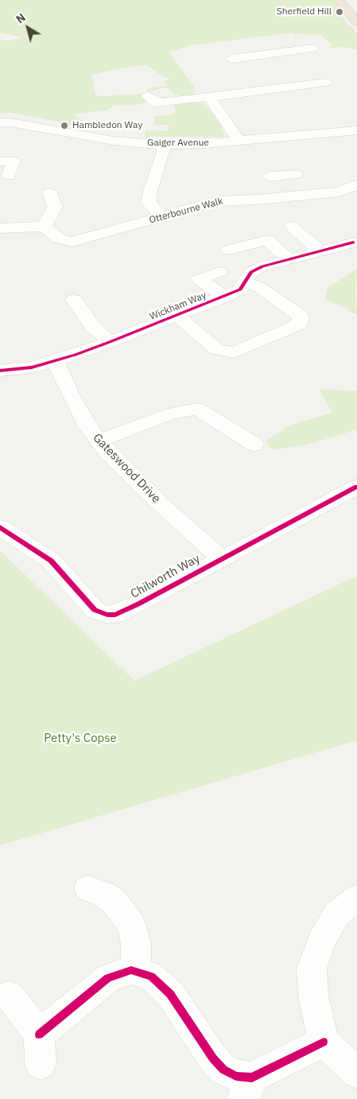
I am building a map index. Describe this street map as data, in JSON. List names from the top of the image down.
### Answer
{
  "streets": {
    "street": [
      "Gaiger Avenue",
      "Otterbourne Walk",
      "Wickham Way",
      "Gateswood Drive",
      "Chilworth Way"
    ]
  },
  "crossings": [
    ["Wickham Way", "Gateswood Drive"],
    ["Gateswood Drive", "Chilworth Way"]
  ],
  "parks": ["Petty's Copse"],
  "places": ["Sherfield Hill", "Hambledon Way"],
  "north": "top left"
}
